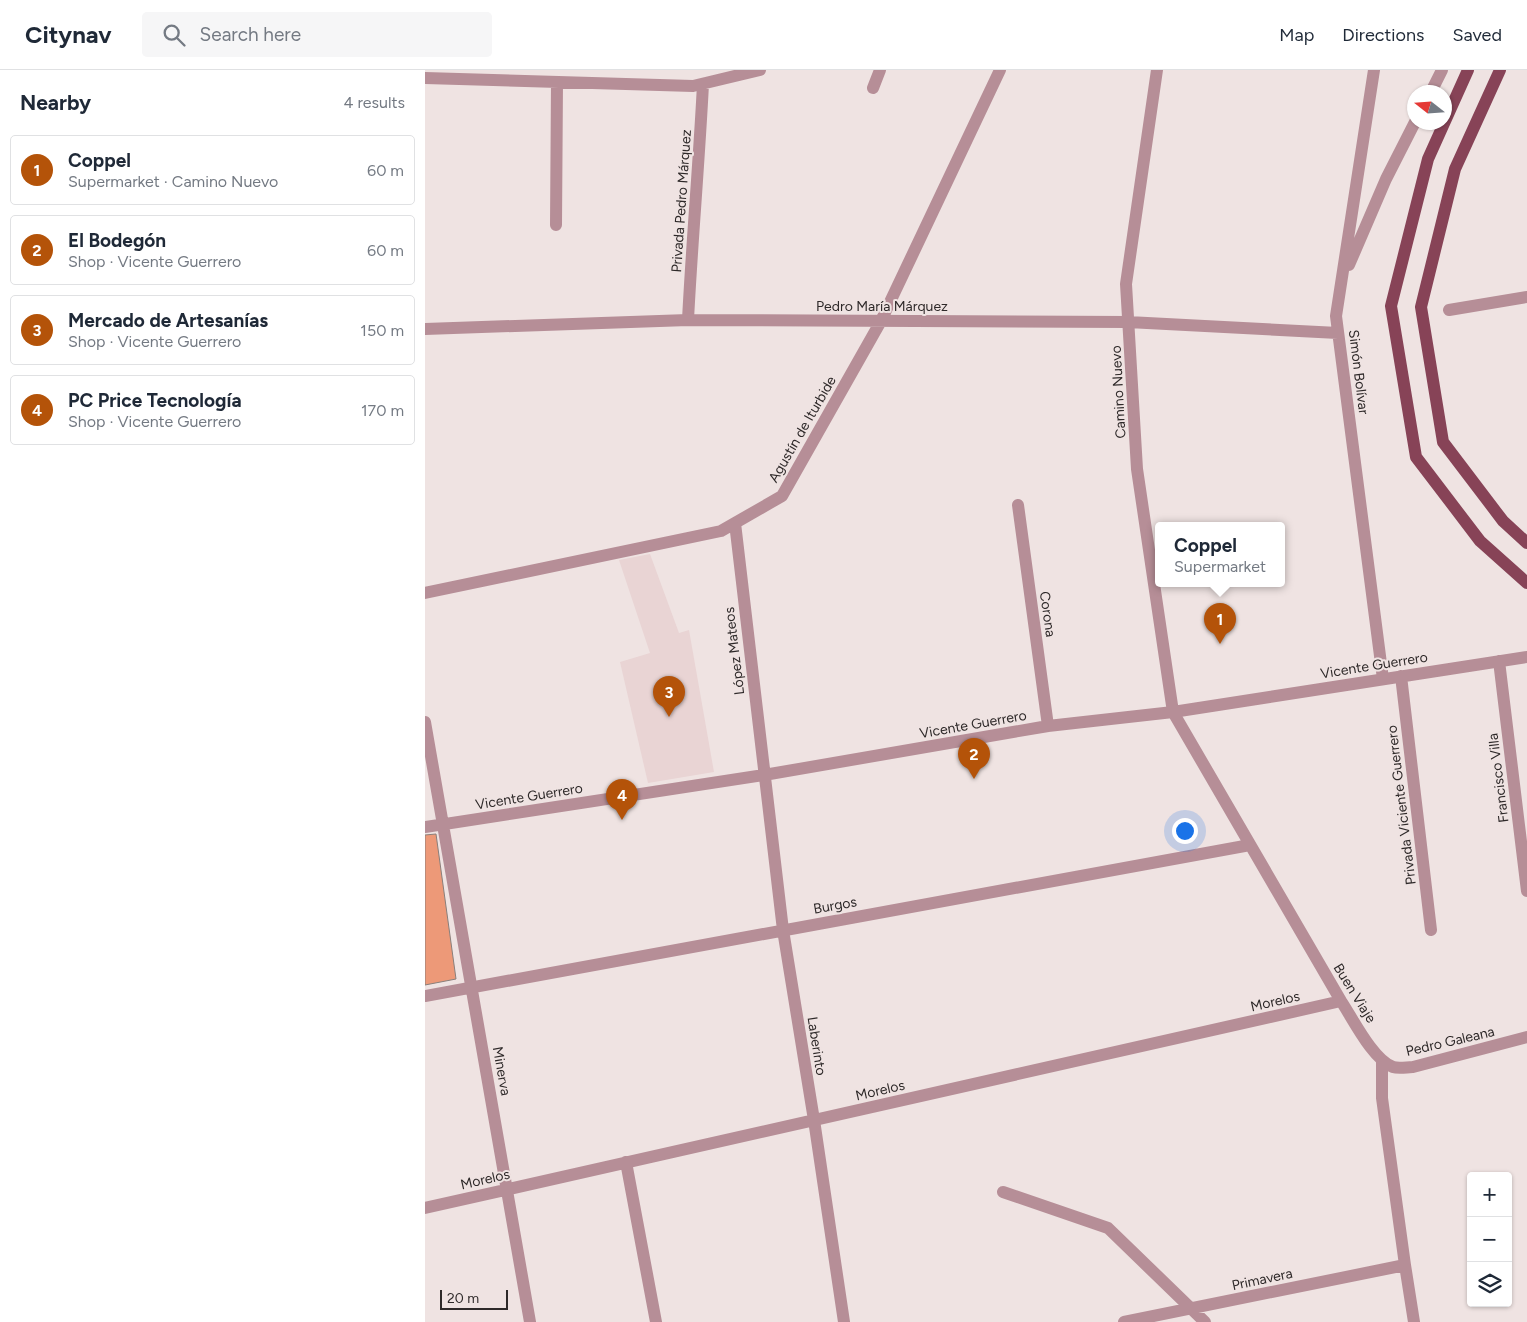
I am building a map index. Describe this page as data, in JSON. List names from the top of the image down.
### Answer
{
  "streets": {
    "street": [
      "Privada Pedro Márquez",
      "Pedro María Márquez",
      "Simón Bolívar",
      "Camino Nuevo",
      "Agustín de Iturbide",
      "Corona",
      "López Mateos",
      "Vicente Guerrero",
      "Francisco Villa",
      "Privada Viciente Guerrero",
      "Burgos",
      "Buen Viaje",
      "Morelos",
      "Pedro Galeana",
      "Laberinto",
      "Minerva",
      "Primavera"
    ]
  },
  "crossings": [
    ["Privada Pedro Márquez", "Pedro María Márquez"],
    ["Pedro María Márquez", "Simón Bolívar"],
    ["Pedro María Márquez", "Camino Nuevo"],
    ["Pedro María Márquez", "Agustín de Iturbide"],
    ["Simón Bolívar", "Vicente Guerrero"],
    ["Camino Nuevo", "Vicente Guerrero"],
    ["Camino Nuevo", "Buen Viaje"],
    ["Agustín de Iturbide", "López Mateos"],
    ["Corona", "Vicente Guerrero"],
    ["López Mateos", "Vicente Guerrero"],
    ["López Mateos", "Laberinto"],
    ["Vicente Guerrero", "Francisco Villa"],
    ["Vicente Guerrero", "Privada Viciente Guerrero"],
    ["Vicente Guerrero", "Buen Viaje"],
    ["Vicente Guerrero", "Laberinto"],
    ["Vicente Guerrero", "Minerva"],
    ["Burgos", "Buen Viaje"],
    ["Burgos", "Laberinto"],
    ["Burgos", "Minerva"],
    ["Buen Viaje", "Morelos"],
    ["Buen Viaje", "Pedro Galeana"],
    ["Morelos", "Laberinto"],
    ["Morelos", "Minerva"]
  ],
  "scale_bar": "20 m",
  "north": "left",
  "page": {
    "header": "Citynav",
    "search": "Search here",
    "nav": ["Map", "Directions", "Saved"],
    "heading": ["Nearby", "4 results"],
    "list": [
      {
        "mark": "1",
        "name": "Coppel",
        "note": "Supermarket · Camino Nuevo",
        "value": "60 m"
      },
      {
        "mark": "2",
        "name": "El Bodegón",
        "note": "Shop · Vicente Guerrero",
        "value": "60 m"
      },
      {
        "mark": "3",
        "name": "Mercado de Artesanías",
        "note": "Shop · Vicente Guerrero",
        "value": "150 m"
      },
      {
        "mark": "4",
        "name": "PC Price Tecnología",
        "note": "Shop · Vicente Guerrero",
        "value": "170 m"
      }
    ],
    "popup": ["Coppel", "Supermarket"],
    "pins": [
      "1",
      "3",
      "2",
      "4"
    ],
    "map_buttons": ["+", "−"],
    "scale": "20 m"
  }
}
